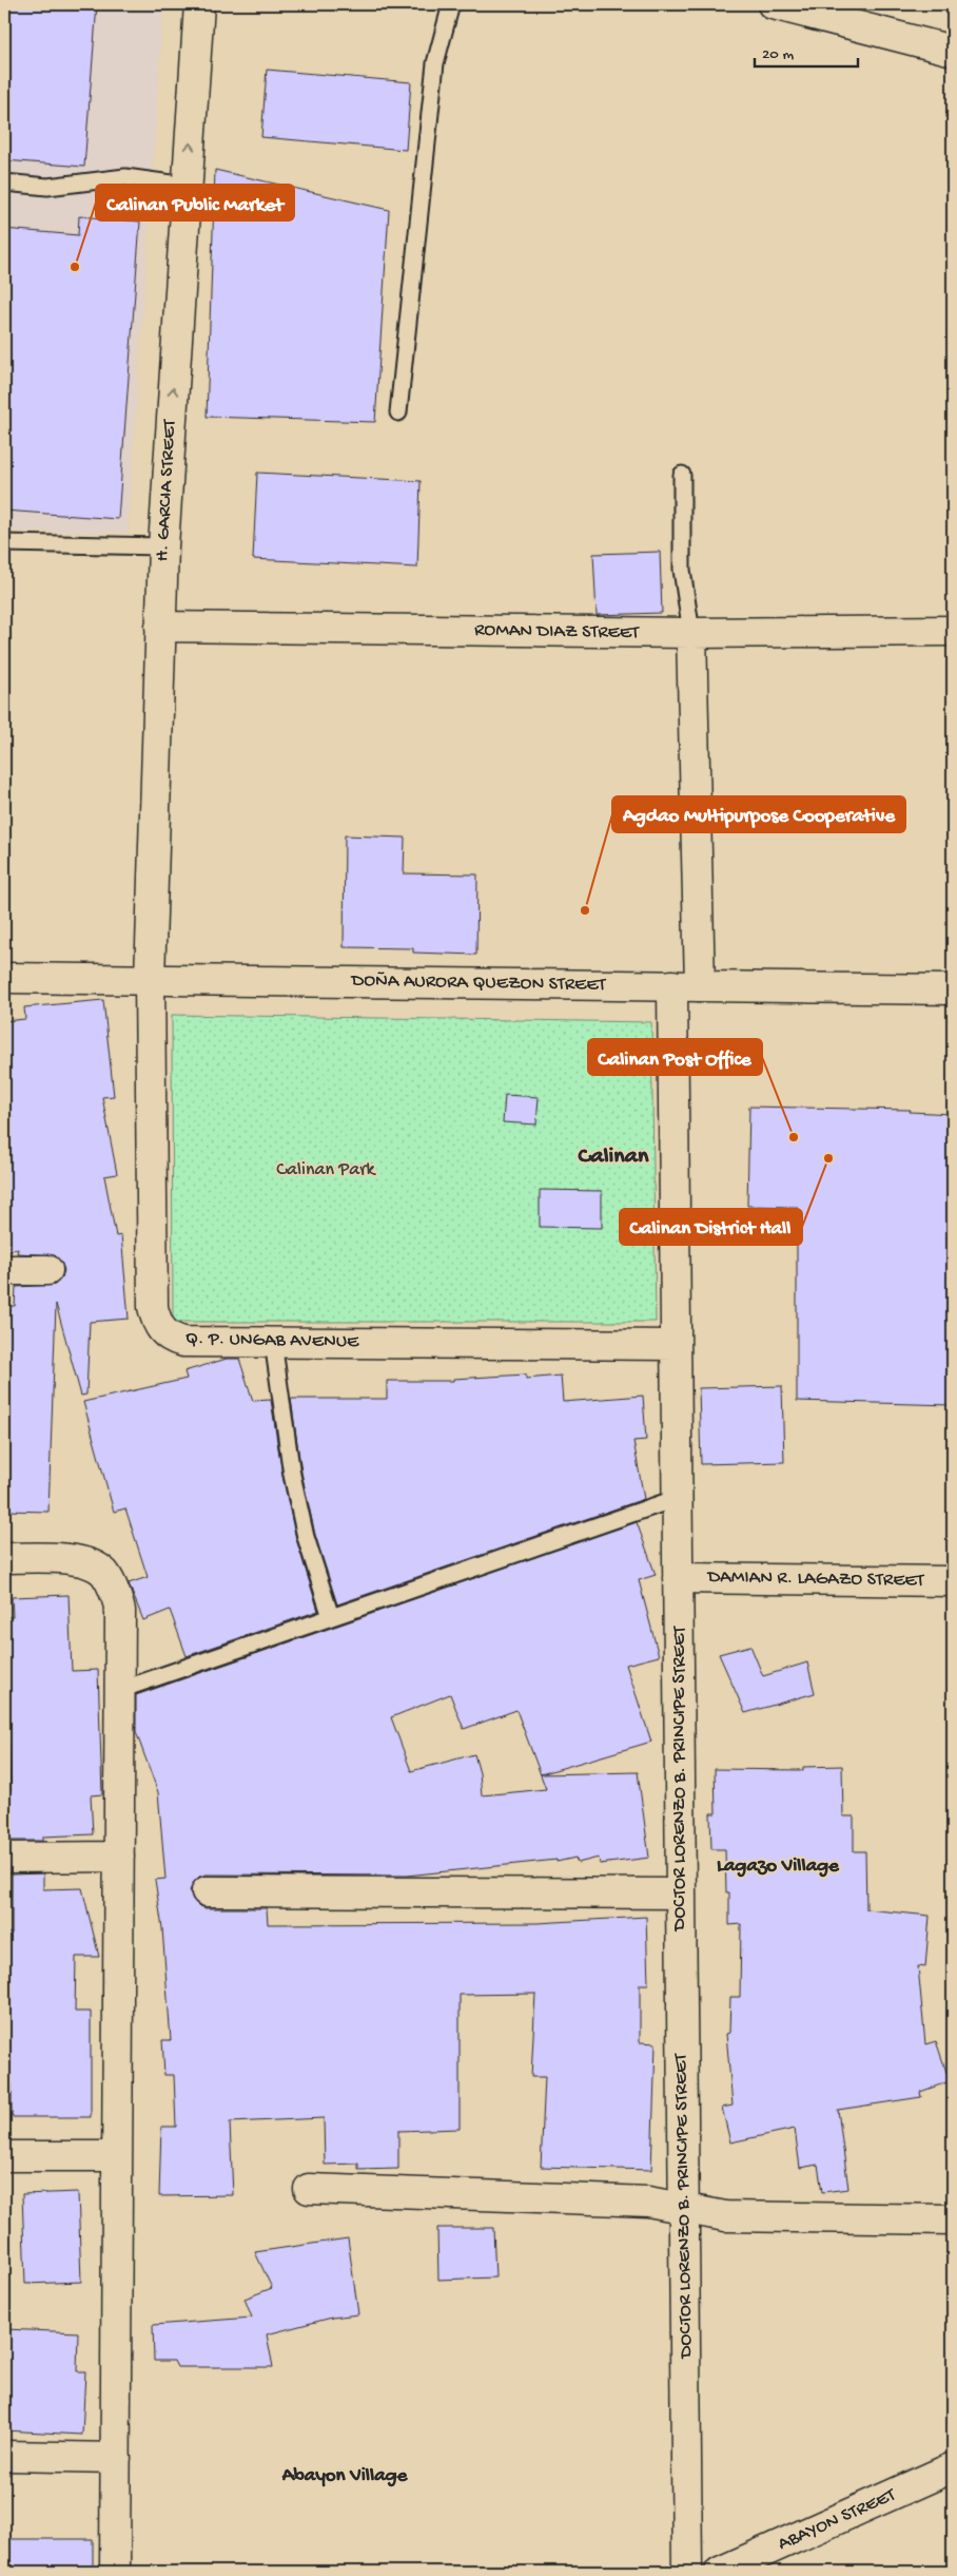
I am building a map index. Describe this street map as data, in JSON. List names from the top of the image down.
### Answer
{
  "streets": {
    "street": [
      "H. GARCIA STREET",
      "ROMAN DIAZ STREET",
      "DOÑA AURORA QUEZON STREET",
      "Q. P. UNGAB AVENUE",
      "DAMIAN R. LAGAZO STREET",
      "DOCTOR LORENZO B. PRINCIPE STREET",
      "ABAYON STREET"
    ]
  },
  "crossings": [
    ["H. GARCIA STREET", "ROMAN DIAZ STREET"],
    ["H. GARCIA STREET", "DOÑA AURORA QUEZON STREET"],
    ["H. GARCIA STREET", "Q. P. UNGAB AVENUE"],
    ["ROMAN DIAZ STREET", "DOCTOR LORENZO B. PRINCIPE STREET"],
    ["DOÑA AURORA QUEZON STREET", "Q. P. UNGAB AVENUE"],
    ["DOÑA AURORA QUEZON STREET", "DOCTOR LORENZO B. PRINCIPE STREET"],
    ["Q. P. UNGAB AVENUE", "DOCTOR LORENZO B. PRINCIPE STREET"],
    ["DAMIAN R. LAGAZO STREET", "DOCTOR LORENZO B. PRINCIPE STREET"]
  ],
  "one_way": ["H. GARCIA STREET"],
  "districts": ["Calinan", "Lagazo Village", "Abayon Village"],
  "parks": ["Calinan Park"],
  "places": [
    "Calinan Public Market",
    "Agdao Multipurpose Cooperative",
    "Calinan Post Office",
    "Calinan District Hall"
  ],
  "scale_bar": "20 m"
}
